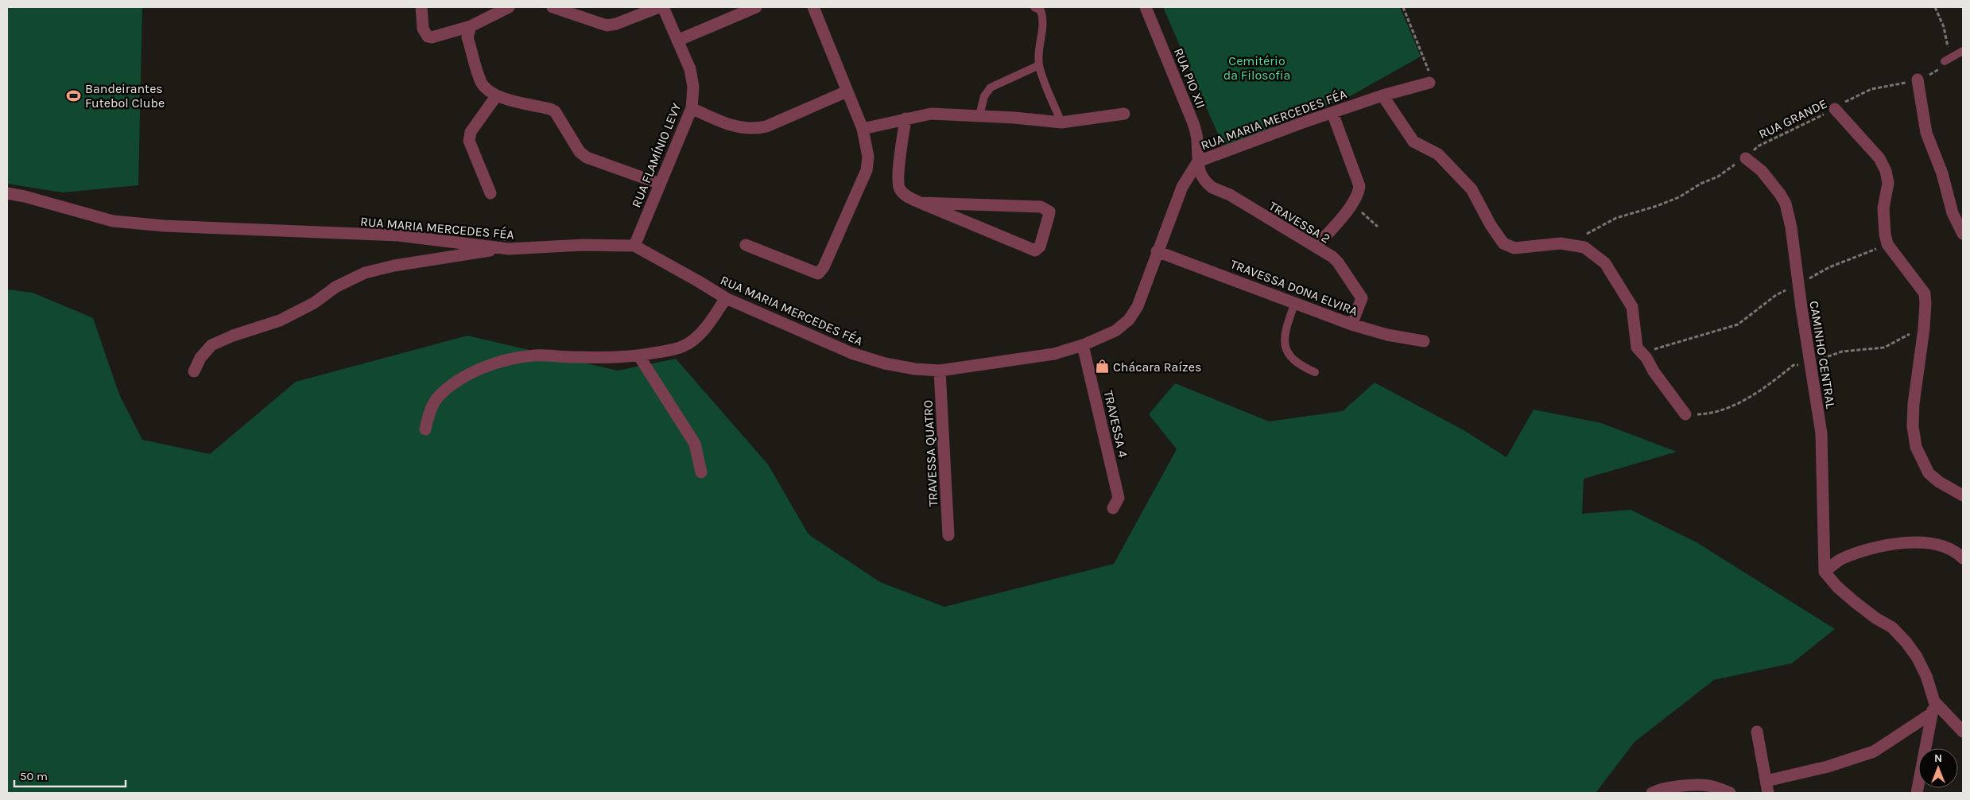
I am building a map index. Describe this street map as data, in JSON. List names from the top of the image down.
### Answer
{
  "streets": {
    "street": [
      "RUA PIO XII",
      "RUA MARIA MERCEDES FÉA",
      "RUA FLAMÍNIO LEVY",
      "TRAVESSA 2",
      "TRAVESSA DONA ELVIRA",
      "CAMINHO CENTRAL",
      "TRAVESSA 4",
      "TRAVESSA QUATRO"
    ],
    "path": ["RUA GRANDE"]
  },
  "crossings": [
    ["RUA PIO XII", "RUA MARIA MERCEDES FÉA"],
    ["RUA PIO XII", "TRAVESSA 2"],
    ["RUA GRANDE", "CAMINHO CENTRAL"],
    ["RUA MARIA MERCEDES FÉA", "RUA FLAMÍNIO LEVY"],
    ["RUA MARIA MERCEDES FÉA", "TRAVESSA 2"],
    ["RUA MARIA MERCEDES FÉA", "TRAVESSA DONA ELVIRA"],
    ["RUA MARIA MERCEDES FÉA", "TRAVESSA 4"],
    ["RUA MARIA MERCEDES FÉA", "TRAVESSA QUATRO"],
    ["TRAVESSA 2", "TRAVESSA DONA ELVIRA"]
  ],
  "parks": ["Cemitério da Filosofia"],
  "places": {
    "sports": ["Bandeirantes Futebol Clube"],
    "shop": ["Chácara Raízes"]
  },
  "scale_bar": "50 m",
  "north": "top"
}
